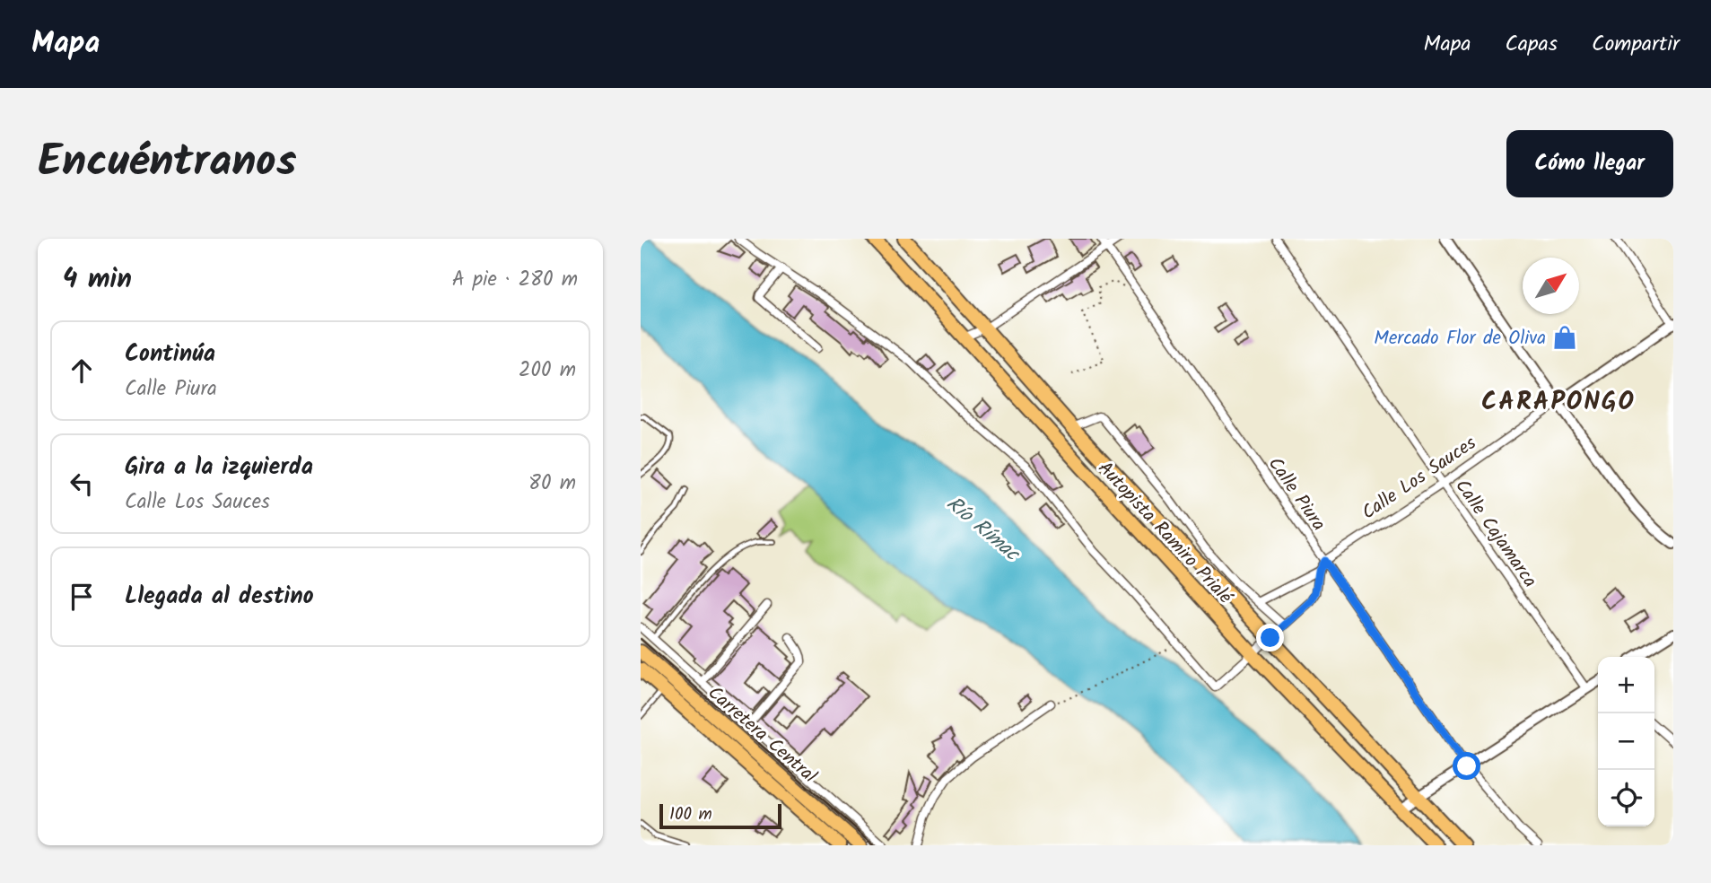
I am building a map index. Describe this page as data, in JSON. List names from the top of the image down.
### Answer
{
  "streets": {
    "highway": ["Autopista Ramiro Prialé", "Carretera Central"],
    "street": ["Calle Los Sauces", "Calle Piura", "Calle Cajamarca"]
  },
  "crossings": [
    ["Calle Los Sauces", "Calle Piura"],
    ["Calle Los Sauces", "Autopista Ramiro Prialé"],
    ["Calle Los Sauces", "Calle Cajamarca"]
  ],
  "districts": ["CARAPONGO"],
  "water": ["Río Rímac"],
  "places": {
    "shop": ["Mercado Flor de Oliva"]
  },
  "scale_bar": "100 m",
  "north": "top right",
  "page": {
    "header": "Mapa",
    "nav": ["Mapa", "Capas", "Compartir"],
    "title": "Encuéntranos",
    "buttons": "Cómo llegar",
    "heading": ["4 min", "A pie · 280 m"],
    "list": [
      ["Continúa", "Calle Piura", "200 m"],
      ["Gira a la izquierda", "Calle Los Sauces", "80 m"],
      "Llegada al destino"
    ],
    "map_buttons": ["+", "−"],
    "scale": "100 m"
  }
}
